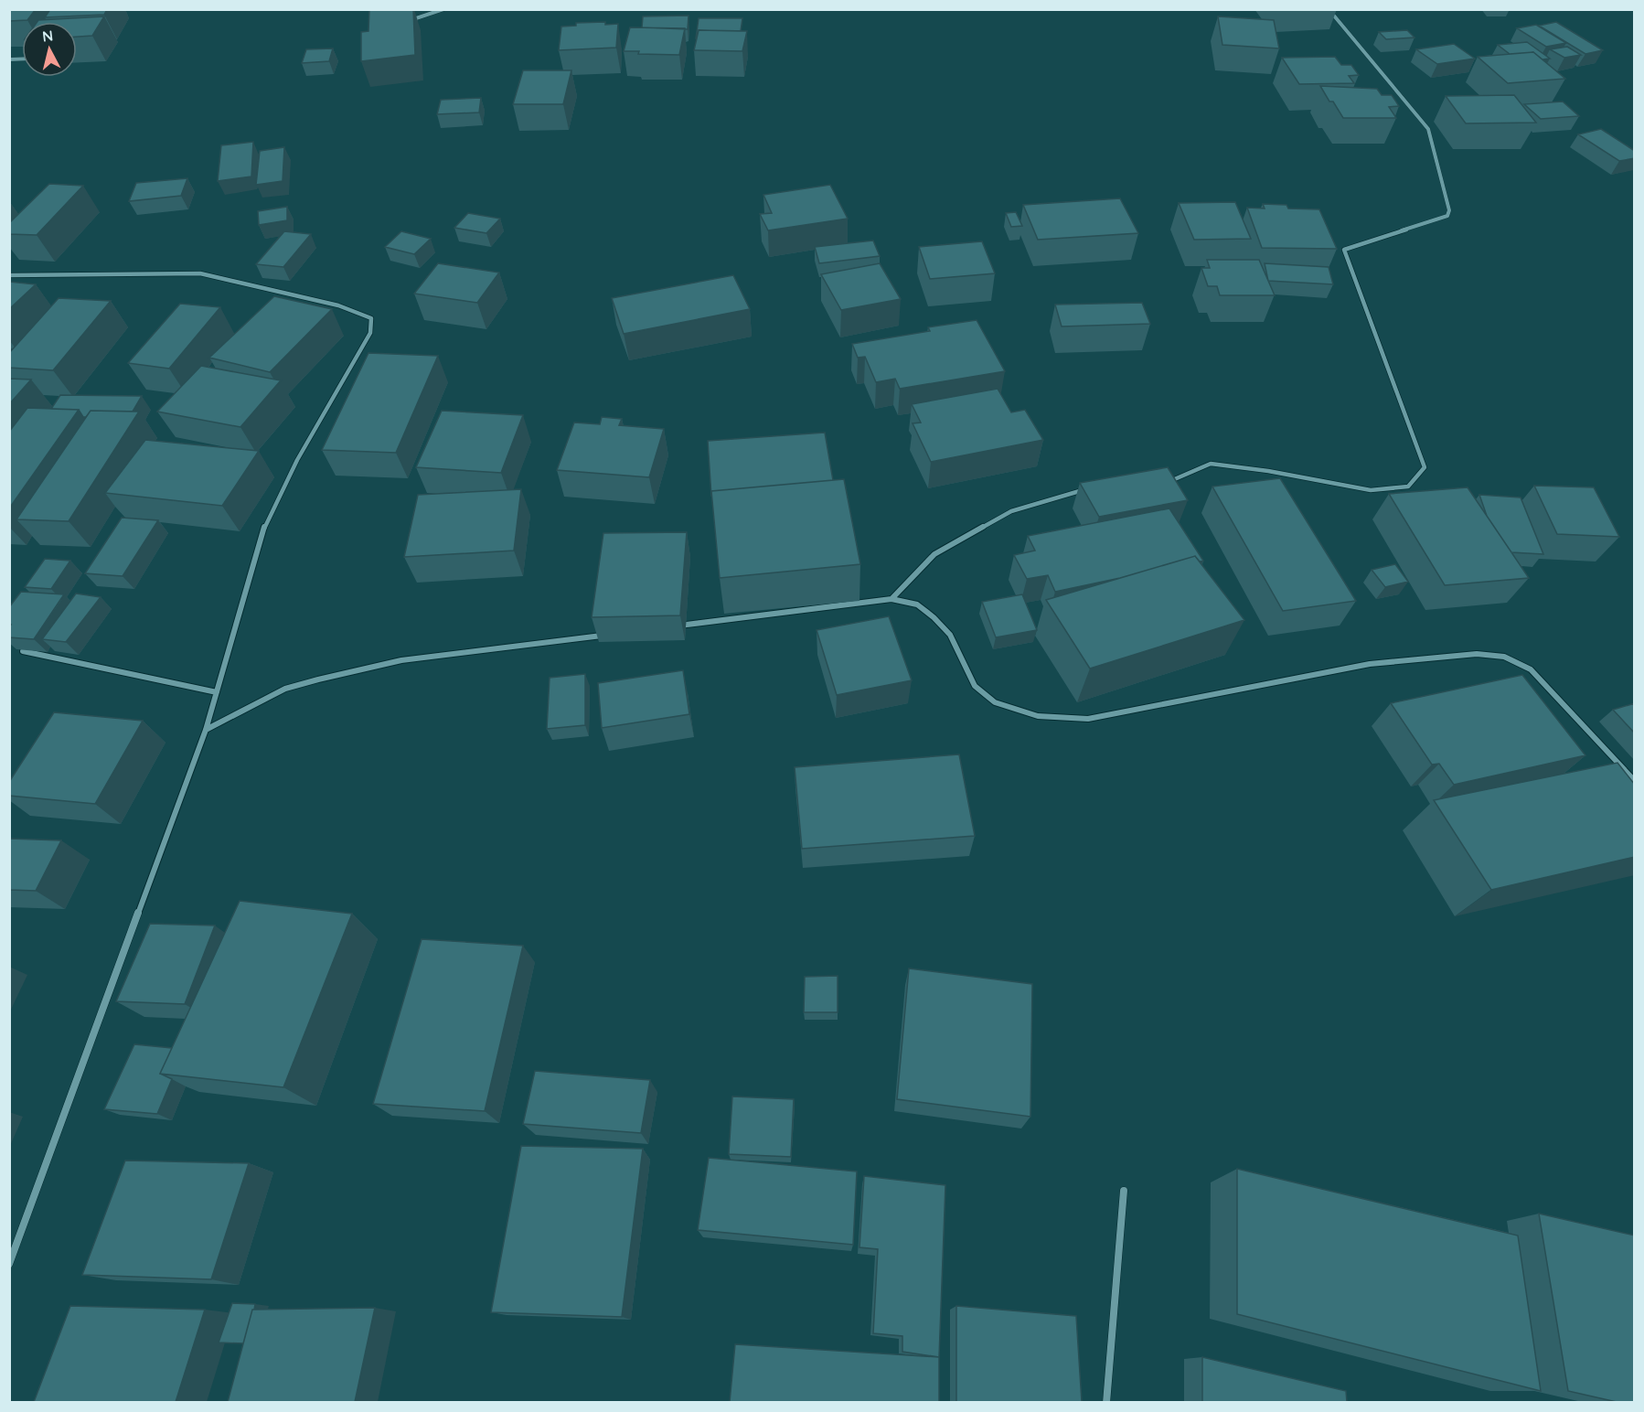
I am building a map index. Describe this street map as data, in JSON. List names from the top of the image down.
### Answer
{
  "north": "top"
}
